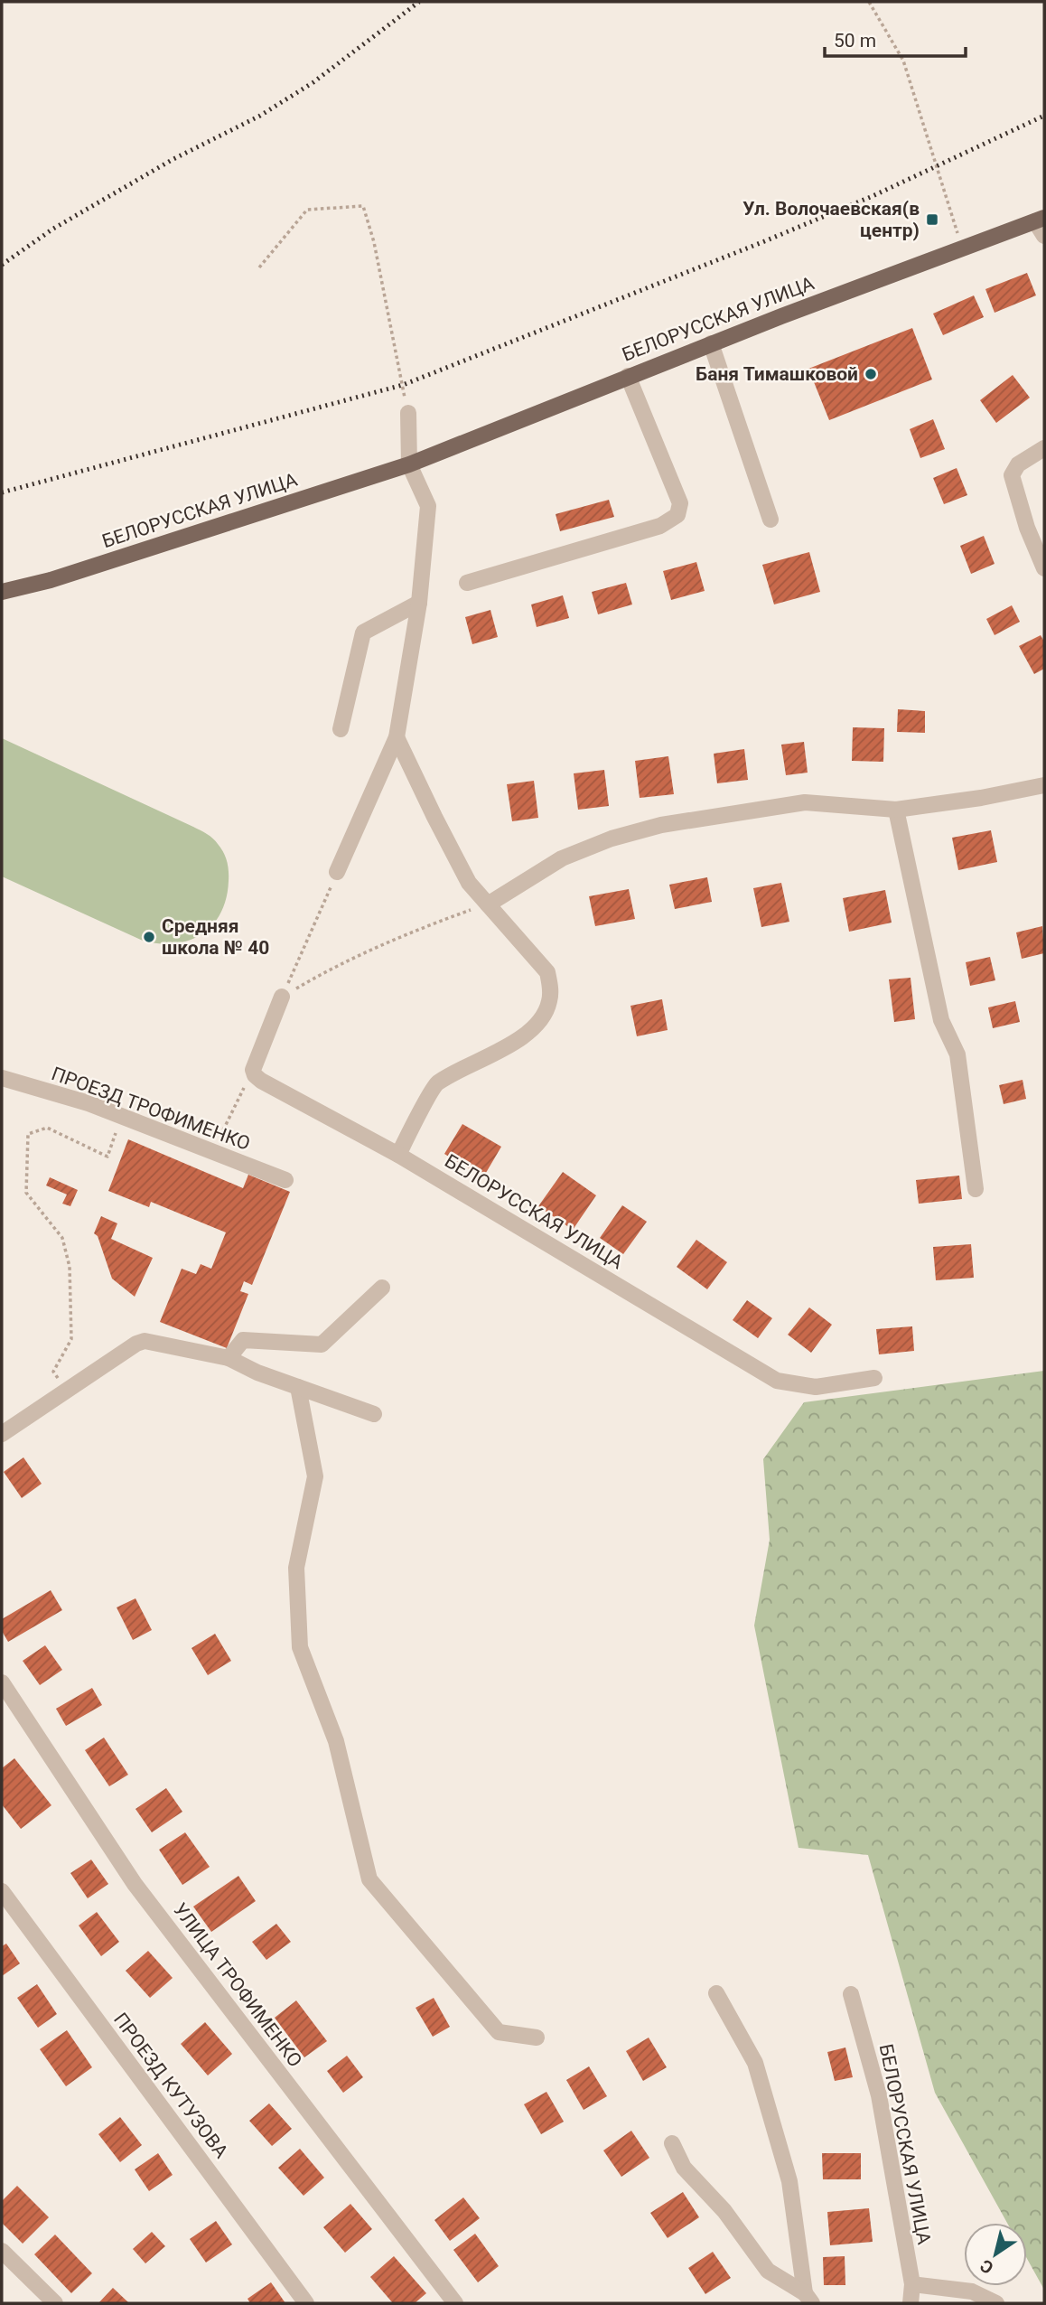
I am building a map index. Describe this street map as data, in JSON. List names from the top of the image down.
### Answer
{
  "streets": {
    "main road": ["БЕЛОРУССКАЯ УЛИЦА"],
    "street": ["ПРОЕЗД ТРОФИМЕНКО", "УЛИЦА ТРОФИМЕНКО", "ПРОЕЗД КУТУЗОВА"]
  },
  "places": {
    "transit": ["Ул. Волочаевская(в центр)"],
    "other": ["Баня Тимашковой", "Средняя школа № 40"]
  },
  "scale_bar": "50 m",
  "north": "bottom left"
}
